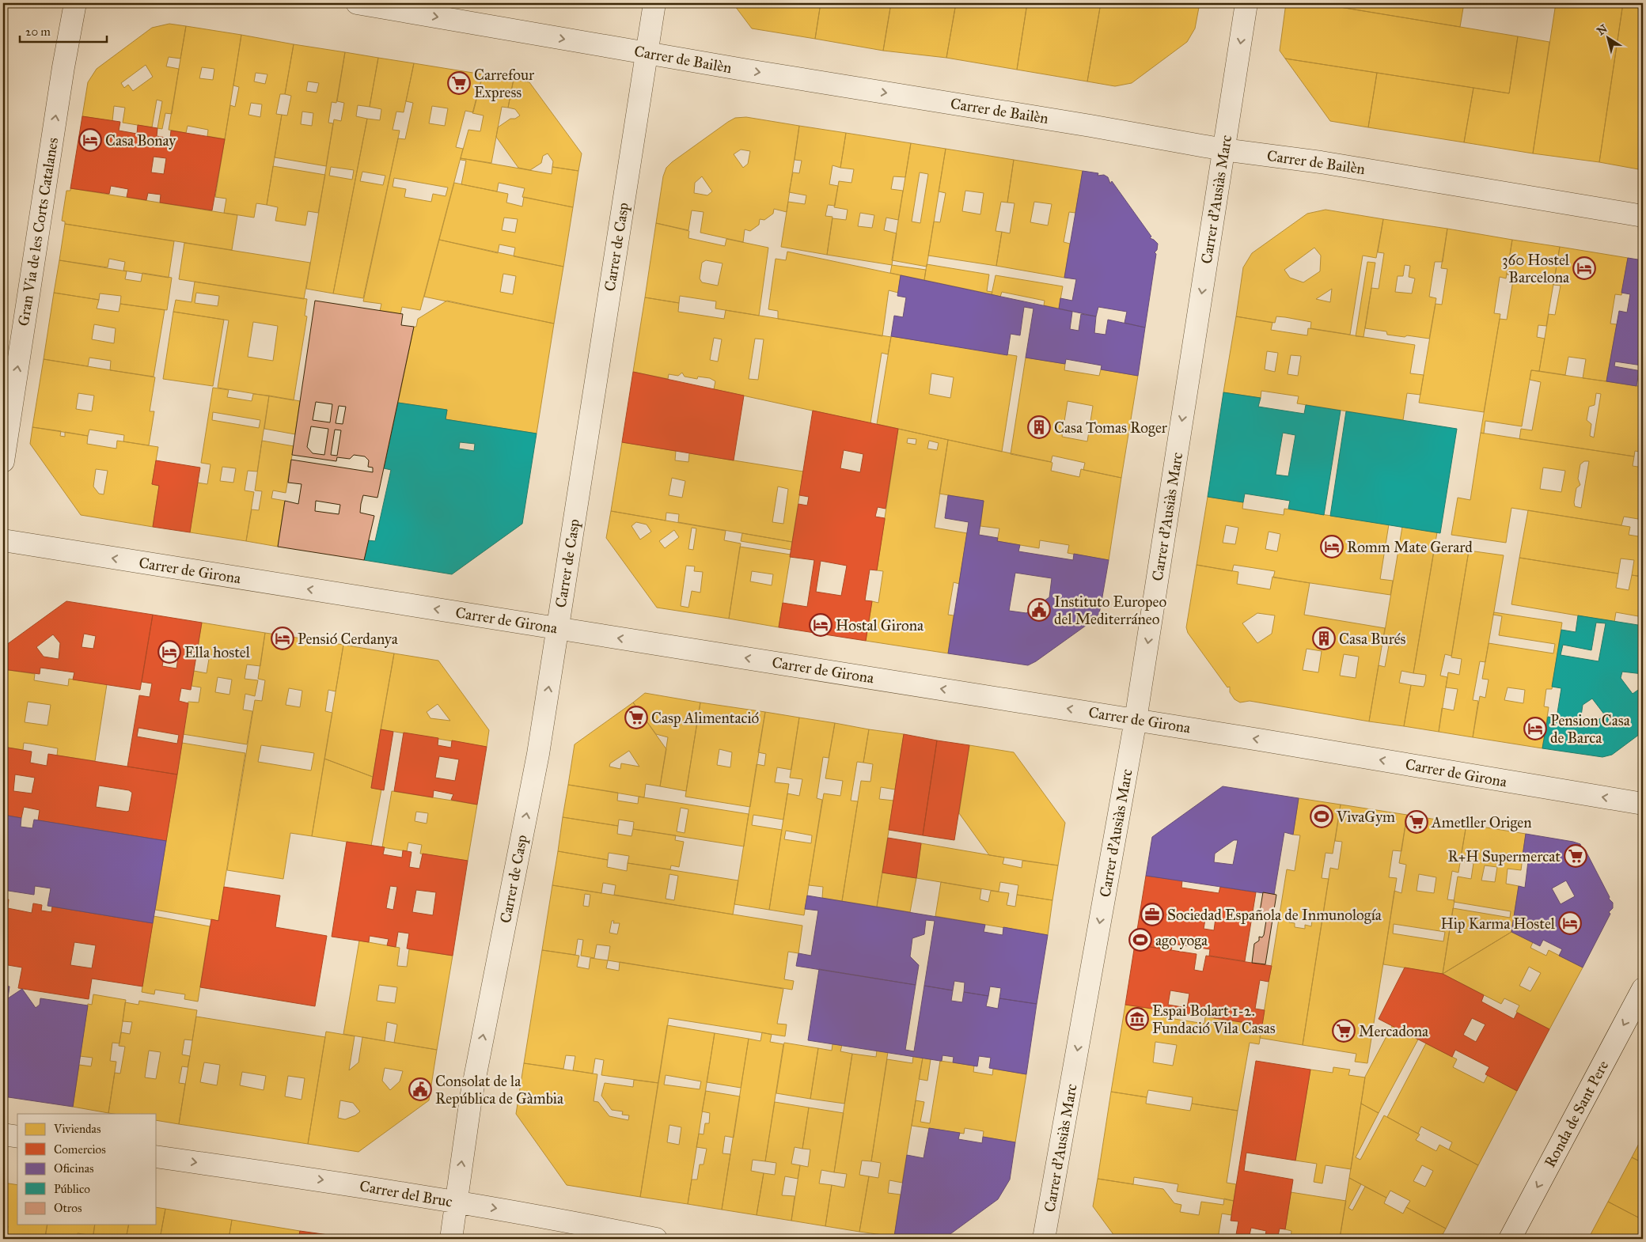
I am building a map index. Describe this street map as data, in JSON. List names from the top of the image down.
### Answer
{
  "streets": {
    "street": [
      "Carrer de Bailèn",
      "Carrer d'Ausiàs Marc",
      "Gran Via de les Corts Catalanes",
      "Carrer de Casp",
      "Carrer de Girona",
      "Ronda de Sant Pere",
      "Carrer del Bruc"
    ]
  },
  "crossings": [
    ["Carrer de Bailèn", "Carrer d'Ausiàs Marc"],
    ["Carrer de Bailèn", "Carrer de Casp"],
    ["Carrer d'Ausiàs Marc", "Carrer de Girona"],
    ["Carrer de Casp", "Carrer de Girona"],
    ["Carrer de Casp", "Carrer del Bruc"]
  ],
  "one_way": [
    "Carrer de Bailèn",
    "Carrer d'Ausiàs Marc",
    "Gran Via de les Corts Catalanes",
    "Carrer de Casp",
    "Carrer de Girona",
    "Ronda de Sant Pere",
    "Carrer del Bruc"
  ],
  "places": {
    "supermarket": [
      "Carrefour Express",
      "Casp Alimentació",
      "Ametller Origen",
      "R+H Supermercat",
      "Mercadona"
    ],
    "hotel": [
      "Casa Bonay",
      "360 Hostel Barcelona",
      "Romm Mate Gerard",
      "Hostal Girona",
      "Pensió Cerdanya",
      "Ella hostel",
      "Pension Casa de Barca",
      "Hip Karma Hostel"
    ],
    "building": ["Casa Tomas Roger", "Casa Burés"],
    "public building": ["Instituto Europeo del Mediterráneo", "Consolat de la República de Gàmbia"],
    "sports": ["VivaGym", "ago yoga"],
    "office": ["Sociedad Española de Inmunología"],
    "museum": ["Espai Bolart 1-2. Fundació Vila Casas"]
  },
  "legend": [
    "Viviendas",
    "Comercios",
    "Oficinas",
    "Público",
    "Otros"
  ],
  "scale_bar": "20 m",
  "north": "top left"
}
